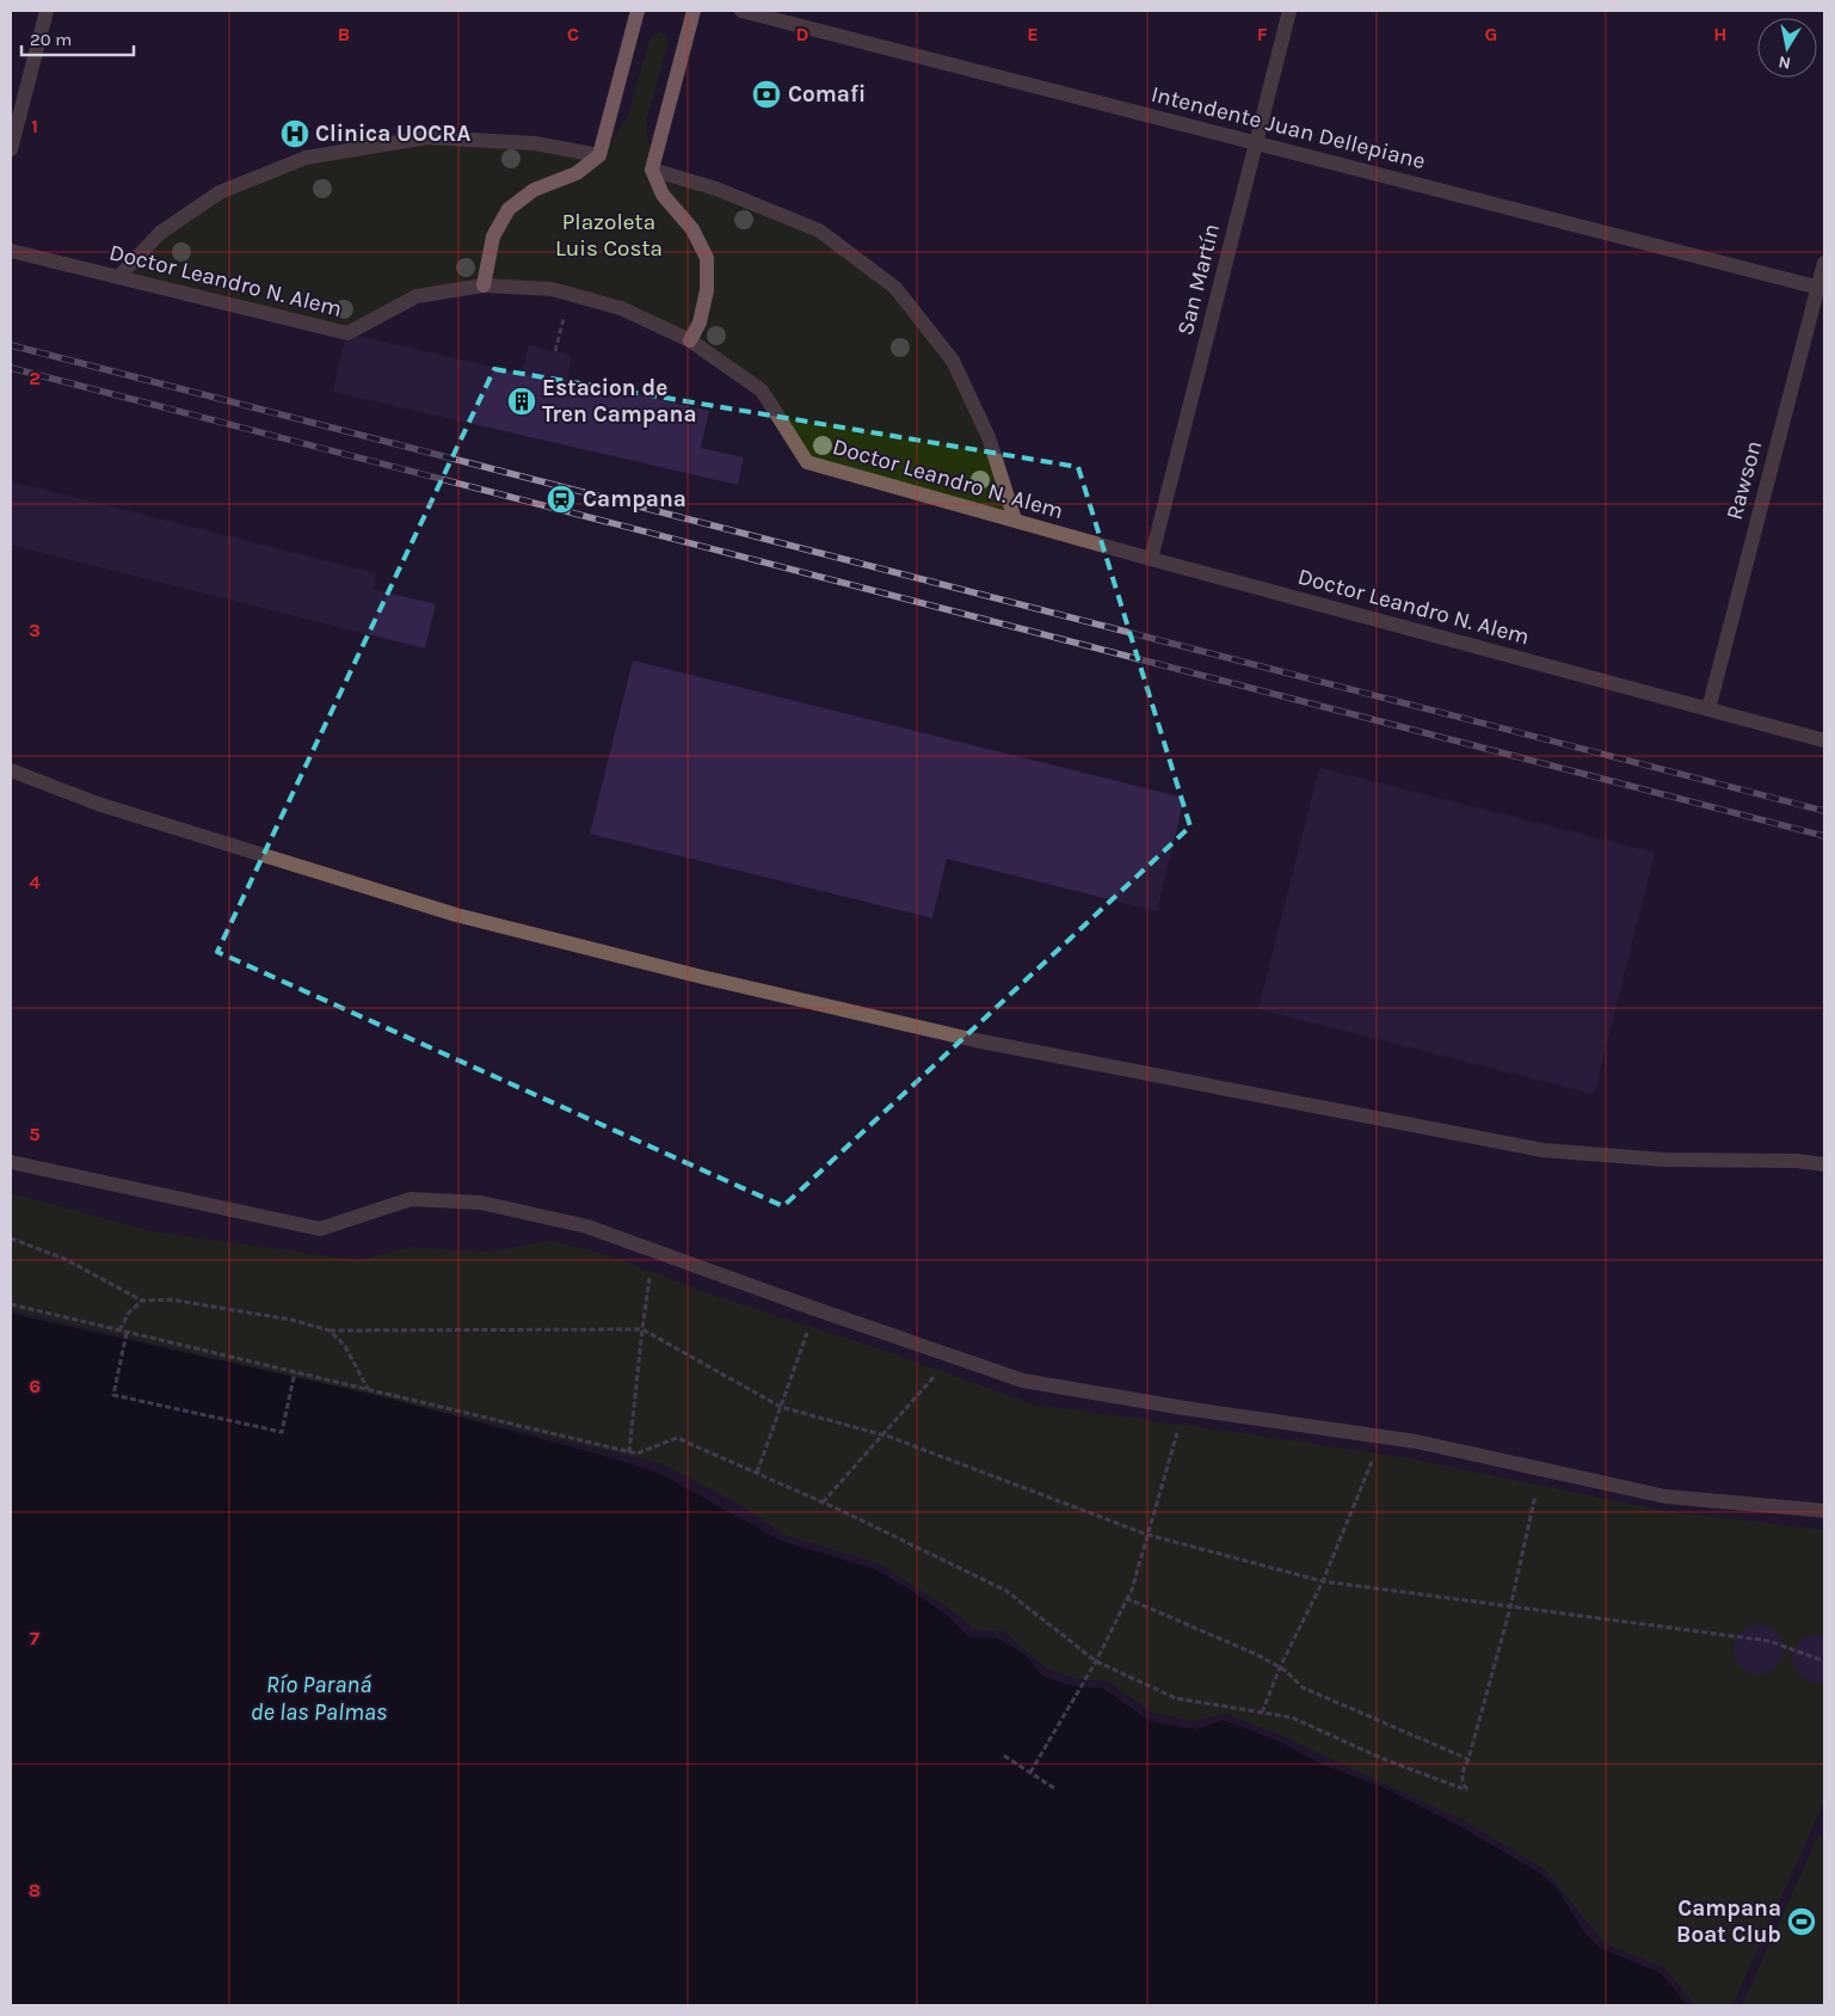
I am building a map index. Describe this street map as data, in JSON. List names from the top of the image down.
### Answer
{
  "streets": {
    "street": [
      "Intendente Juan Dellepiane",
      "San Martín",
      "Doctor Leandro N. Alem",
      "Rawson"
    ]
  },
  "crossings": [
    ["Intendente Juan Dellepiane", "San Martín"],
    ["Intendente Juan Dellepiane", "Rawson"],
    ["San Martín", "Doctor Leandro N. Alem"],
    ["Doctor Leandro N. Alem", "Rawson"]
  ],
  "water": ["Río Paraná de las Palmas"],
  "parks": ["Plazoleta Luis Costa"],
  "places": {
    "bank": ["Comafi"],
    "hospital": ["Clinica UOCRA"],
    "building": ["Estacion de Tren Campana"],
    "station": ["Campana"],
    "sports": ["Campana Boat Club"]
  },
  "scale_bar": "20 m",
  "north": "bottom",
  "grid": {
    "columns": [
      "B",
      "C",
      "D",
      "E",
      "F",
      "G",
      "H"
    ],
    "rows": [
      "1",
      "2",
      "3",
      "4",
      "5",
      "6",
      "7",
      "8"
    ]
  }
}
